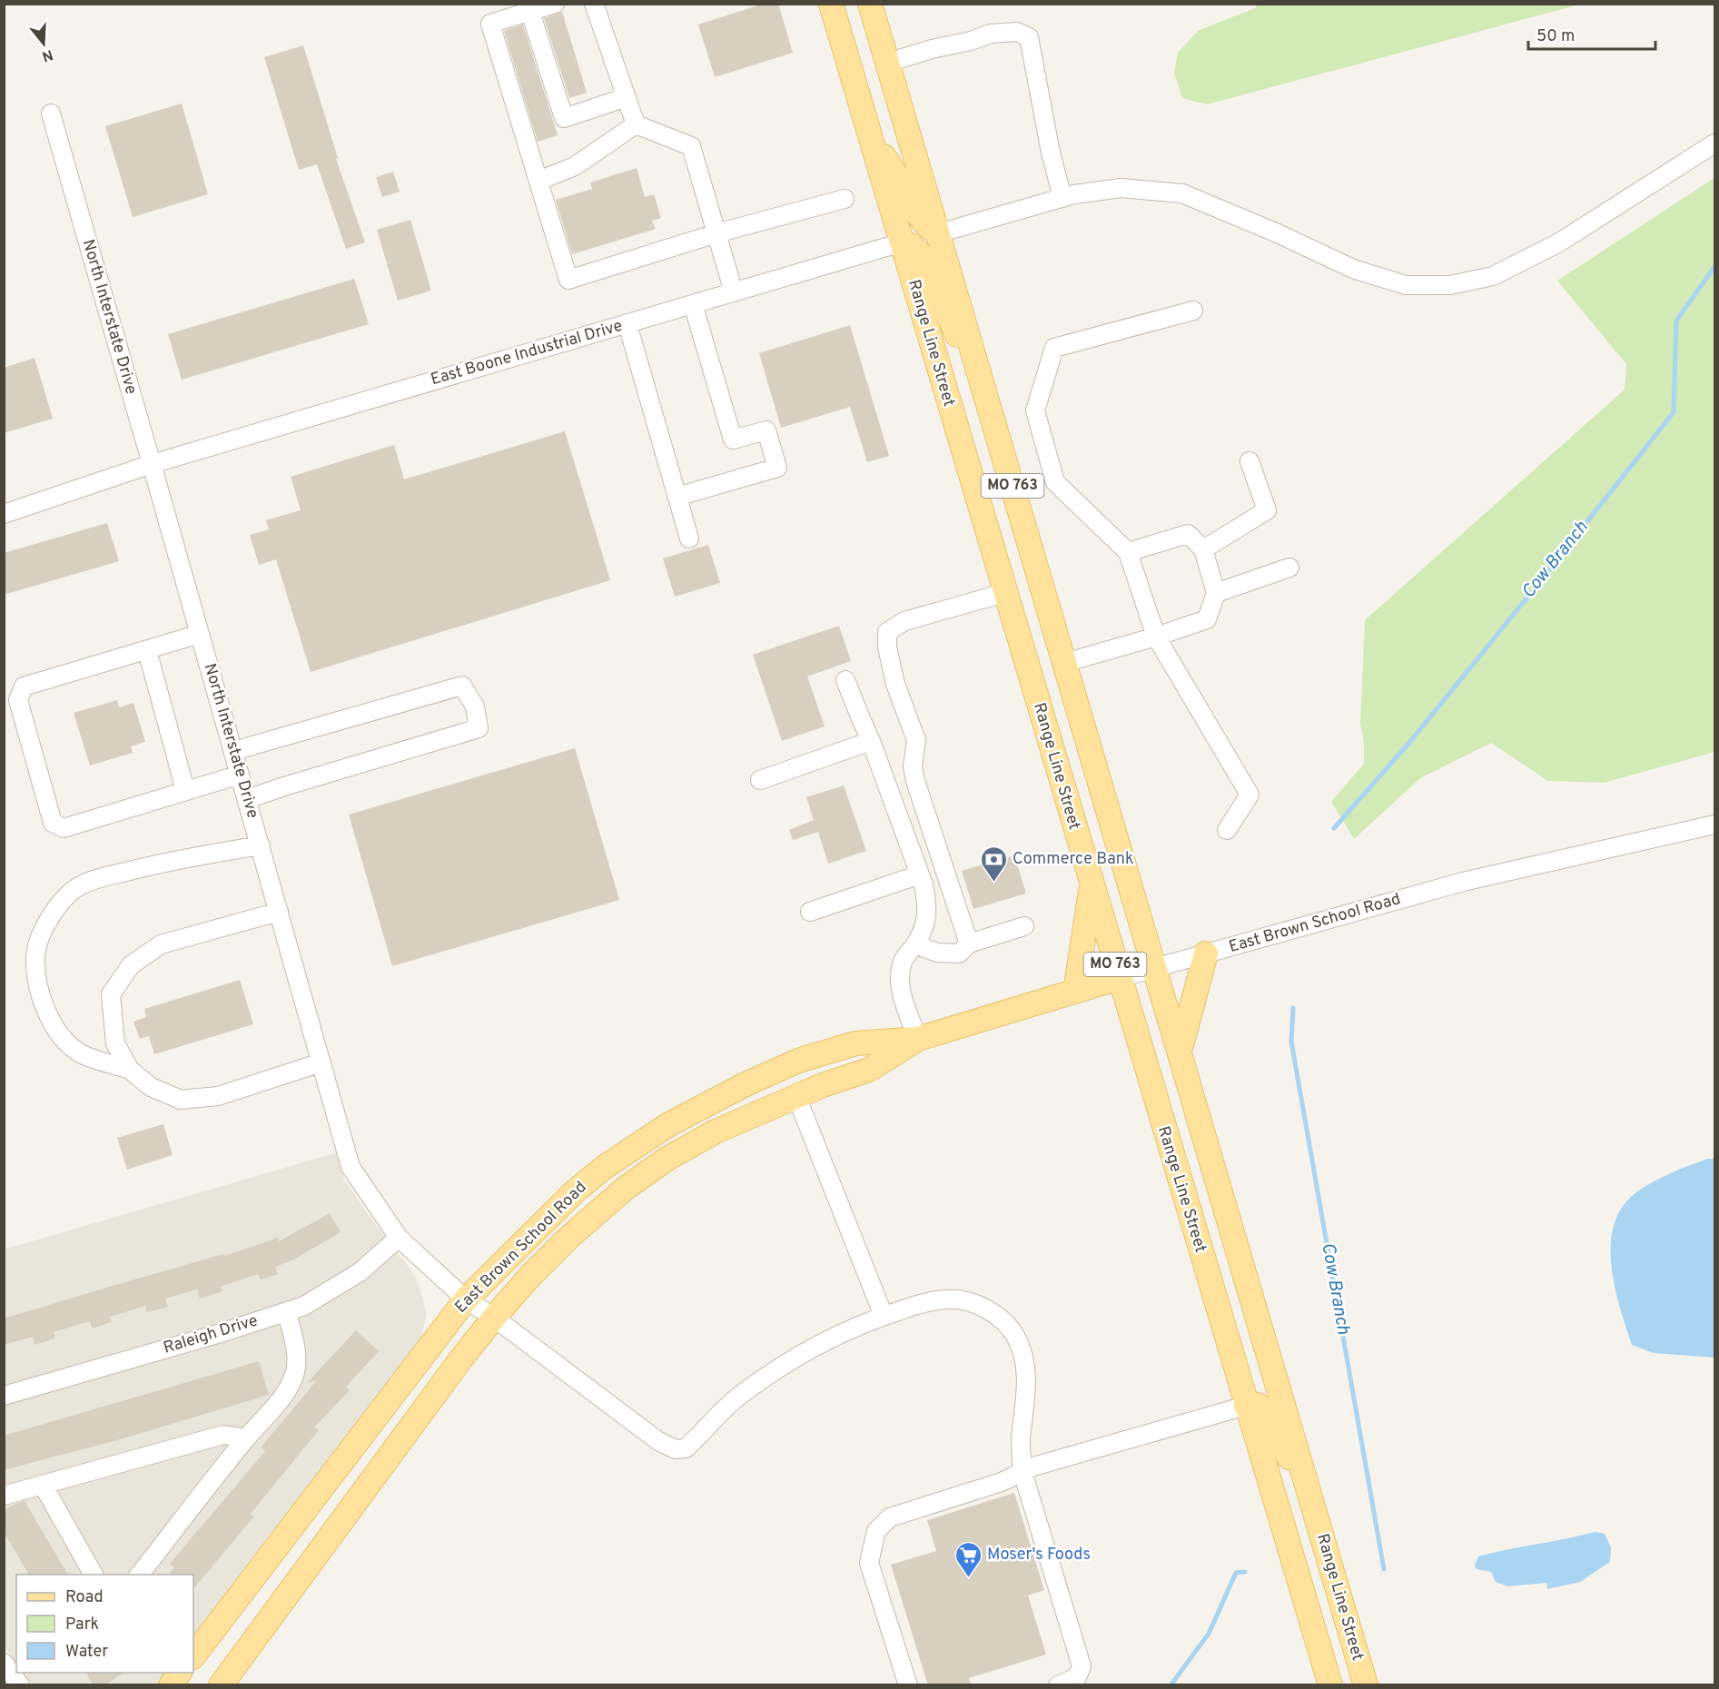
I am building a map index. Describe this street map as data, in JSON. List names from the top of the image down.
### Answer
{
  "streets": {
    "main road": ["Range Line Street", "MO 763", "East Brown School Road"],
    "street": ["North Interstate Drive", "East Boone Industrial Drive", "Raleigh Drive"]
  },
  "crossings": [
    ["North Interstate Drive", "East Boone Industrial Drive"],
    ["North Interstate Drive", "East Brown School Road"],
    ["North Interstate Drive", "Raleigh Drive"],
    ["Range Line Street", "East Boone Industrial Drive"],
    ["Range Line Street", "East Brown School Road"]
  ],
  "water": ["Cow Branch"],
  "places": {
    "bank": ["Commerce Bank"],
    "supermarket": ["Moser's Foods"]
  },
  "legend": ["Road", "Park", "Water"],
  "scale_bar": "50 m",
  "north": "bottom"
}
